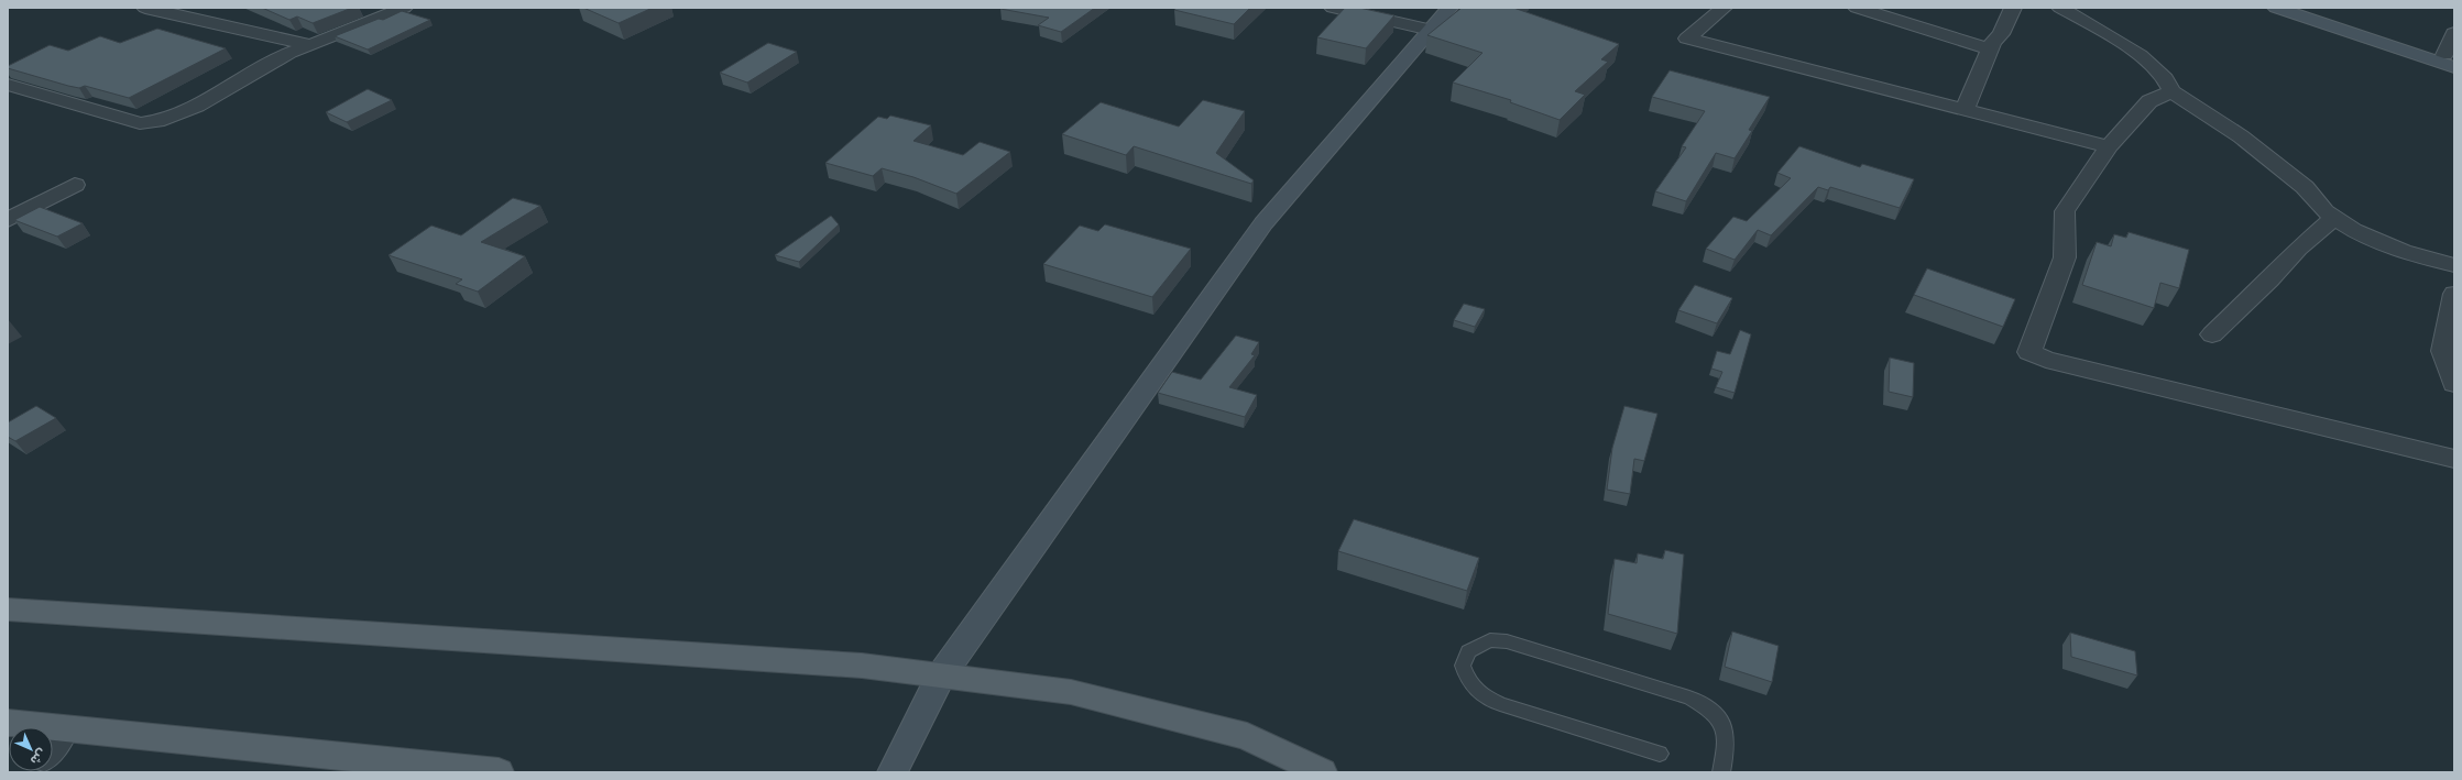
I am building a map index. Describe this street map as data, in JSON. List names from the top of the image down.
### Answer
{
  "north": "bottom right"
}
